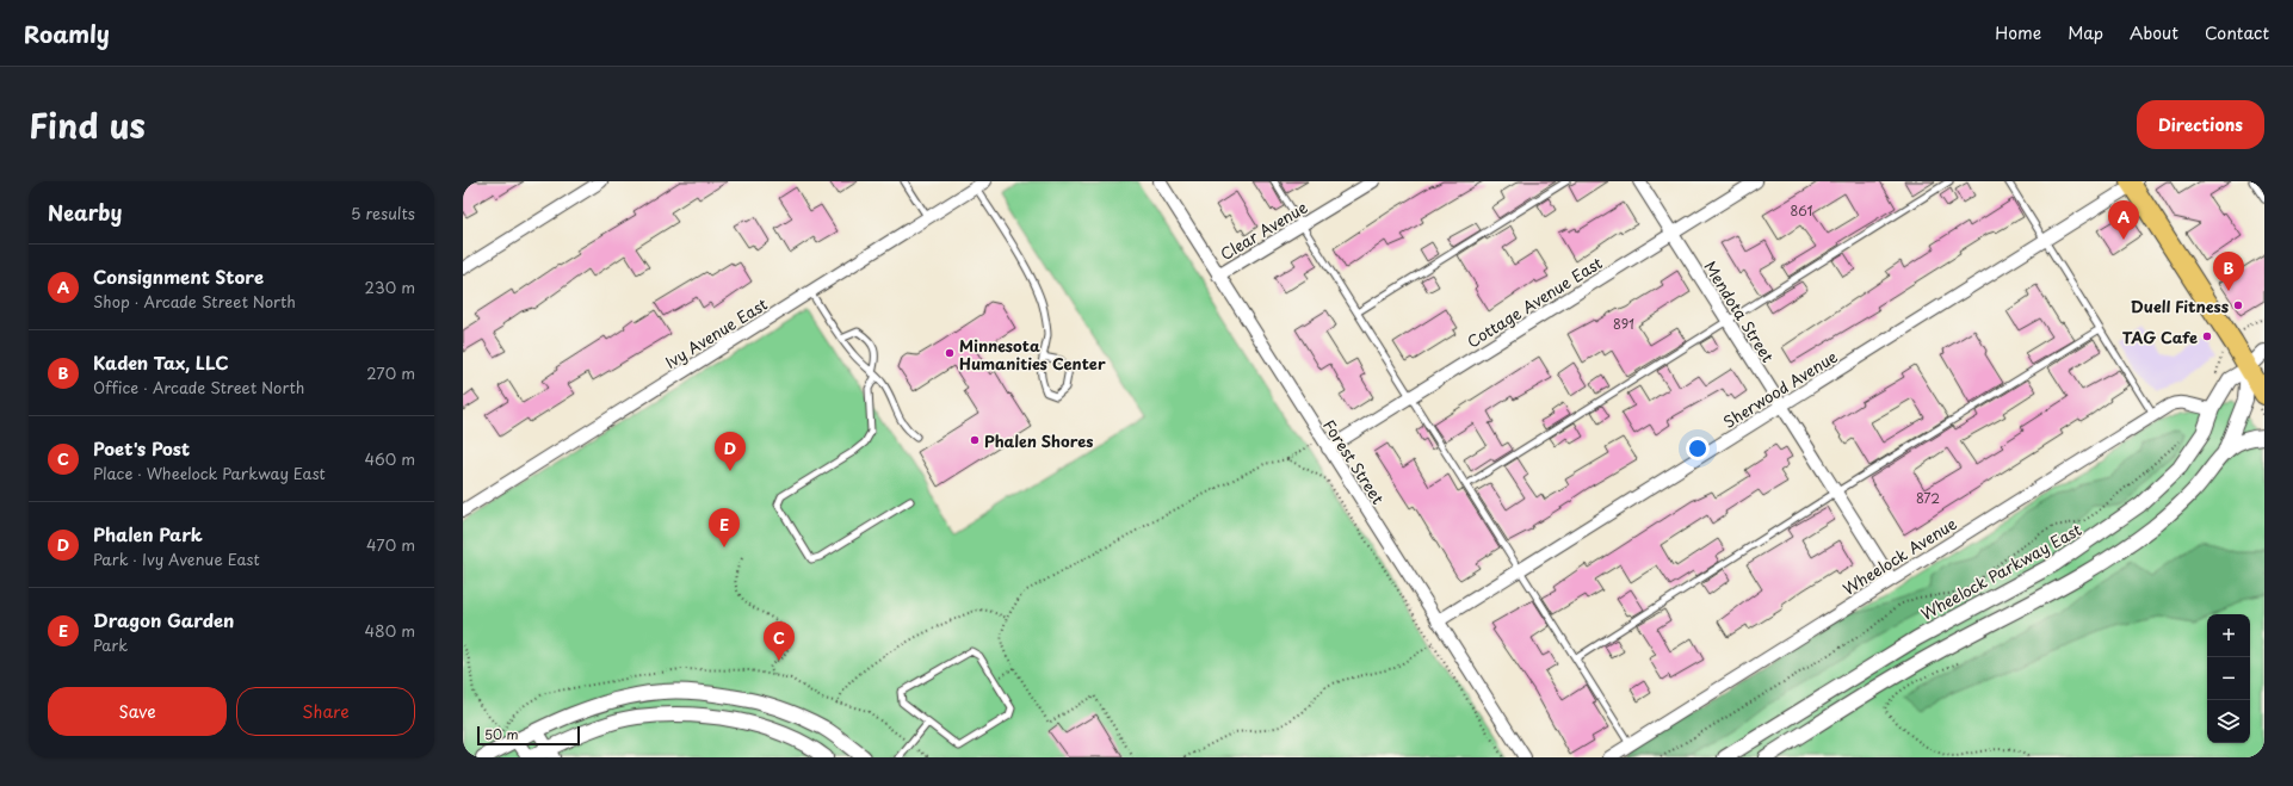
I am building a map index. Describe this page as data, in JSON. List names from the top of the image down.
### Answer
{
  "streets": {
    "street": [
      "Clear Avenue",
      "Cottage Avenue East",
      "Mendota Street",
      "Ivy Avenue East",
      "Sherwood Avenue",
      "Forest Street",
      "Wheelock Avenue",
      "Wheelock Parkway East"
    ]
  },
  "crossings": [
    ["Clear Avenue", "Forest Street"],
    ["Cottage Avenue East", "Mendota Street"],
    ["Cottage Avenue East", "Forest Street"],
    ["Mendota Street", "Sherwood Avenue"],
    ["Mendota Street", "Wheelock Avenue"],
    ["Sherwood Avenue", "Forest Street"],
    ["Wheelock Avenue", "Wheelock Parkway East"]
  ],
  "places": [
    "Duell Fitness",
    "TAG Cafe",
    "Minnesota Humanities Center",
    "Phalen Shores"
  ],
  "house_numbers": ["861", "891", "872"],
  "scale_bar": "50 m",
  "page": {
    "header": "Roamly",
    "nav": [
      "Home",
      "Map",
      "About",
      "Contact"
    ],
    "title": "Find us",
    "buttons": [
      "Directions",
      ["Save", "Share"]
    ],
    "heading": ["Nearby", "5 results"],
    "pins": [
      "A",
      "B",
      "D",
      "E",
      "C"
    ],
    "list": [
      {
        "mark": "A",
        "name": "Consignment Store",
        "note": "Shop · Arcade Street North",
        "value": "230 m"
      },
      {
        "mark": "B",
        "name": "Kaden Tax, LLC",
        "note": "Office · Arcade Street North",
        "value": "270 m"
      },
      {
        "mark": "C",
        "name": "Poet's Post",
        "note": "Place · Wheelock Parkway East",
        "value": "460 m"
      },
      {
        "mark": "D",
        "name": "Phalen Park",
        "note": "Park · Ivy Avenue East",
        "value": "470 m"
      },
      {
        "mark": "E",
        "name": "Dragon Garden",
        "note": "Park",
        "value": "480 m"
      }
    ],
    "map_buttons": ["+", "−"],
    "scale": "50 m"
  }
}
